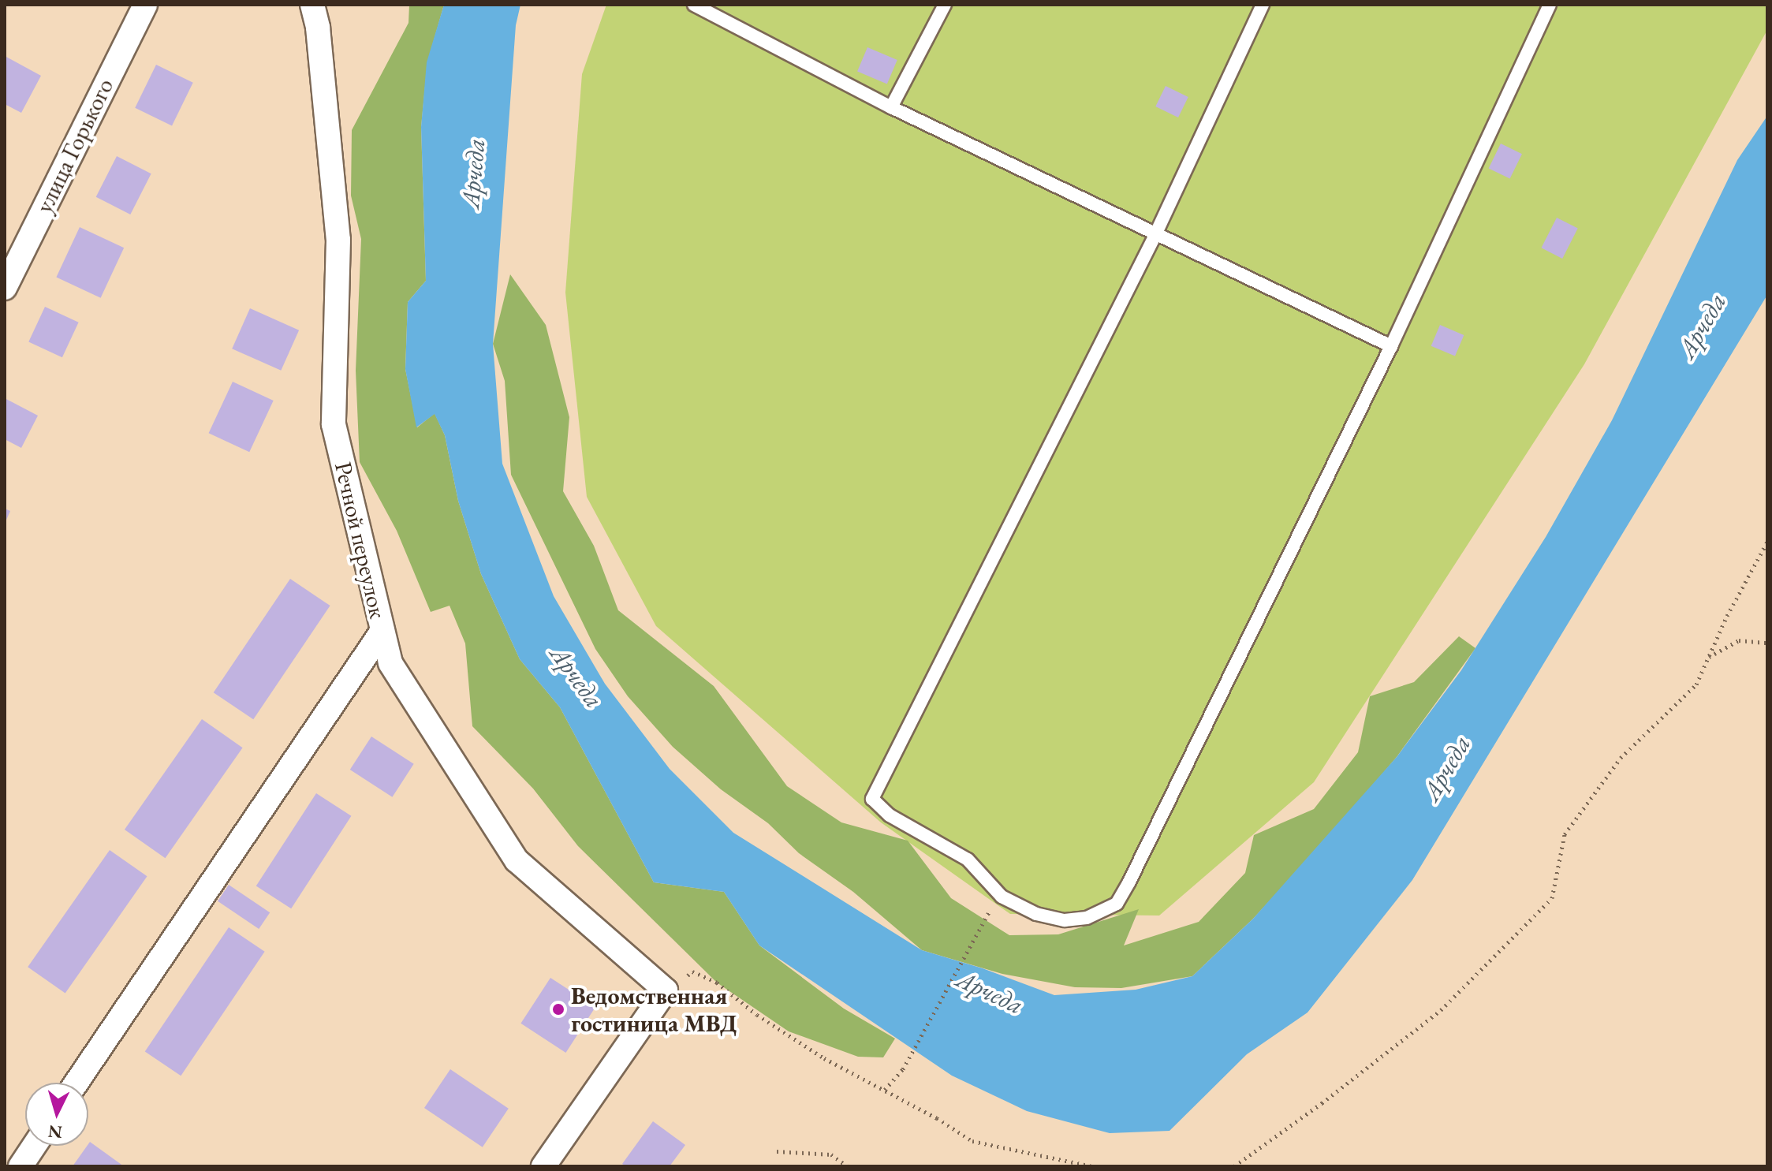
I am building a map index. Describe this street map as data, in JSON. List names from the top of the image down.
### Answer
{
  "streets": {
    "street": ["улица Горького", "Речной переулок"]
  },
  "water": ["Арчеда"],
  "places": ["Ведомственная гостиница МВД"],
  "north": "bottom"
}
